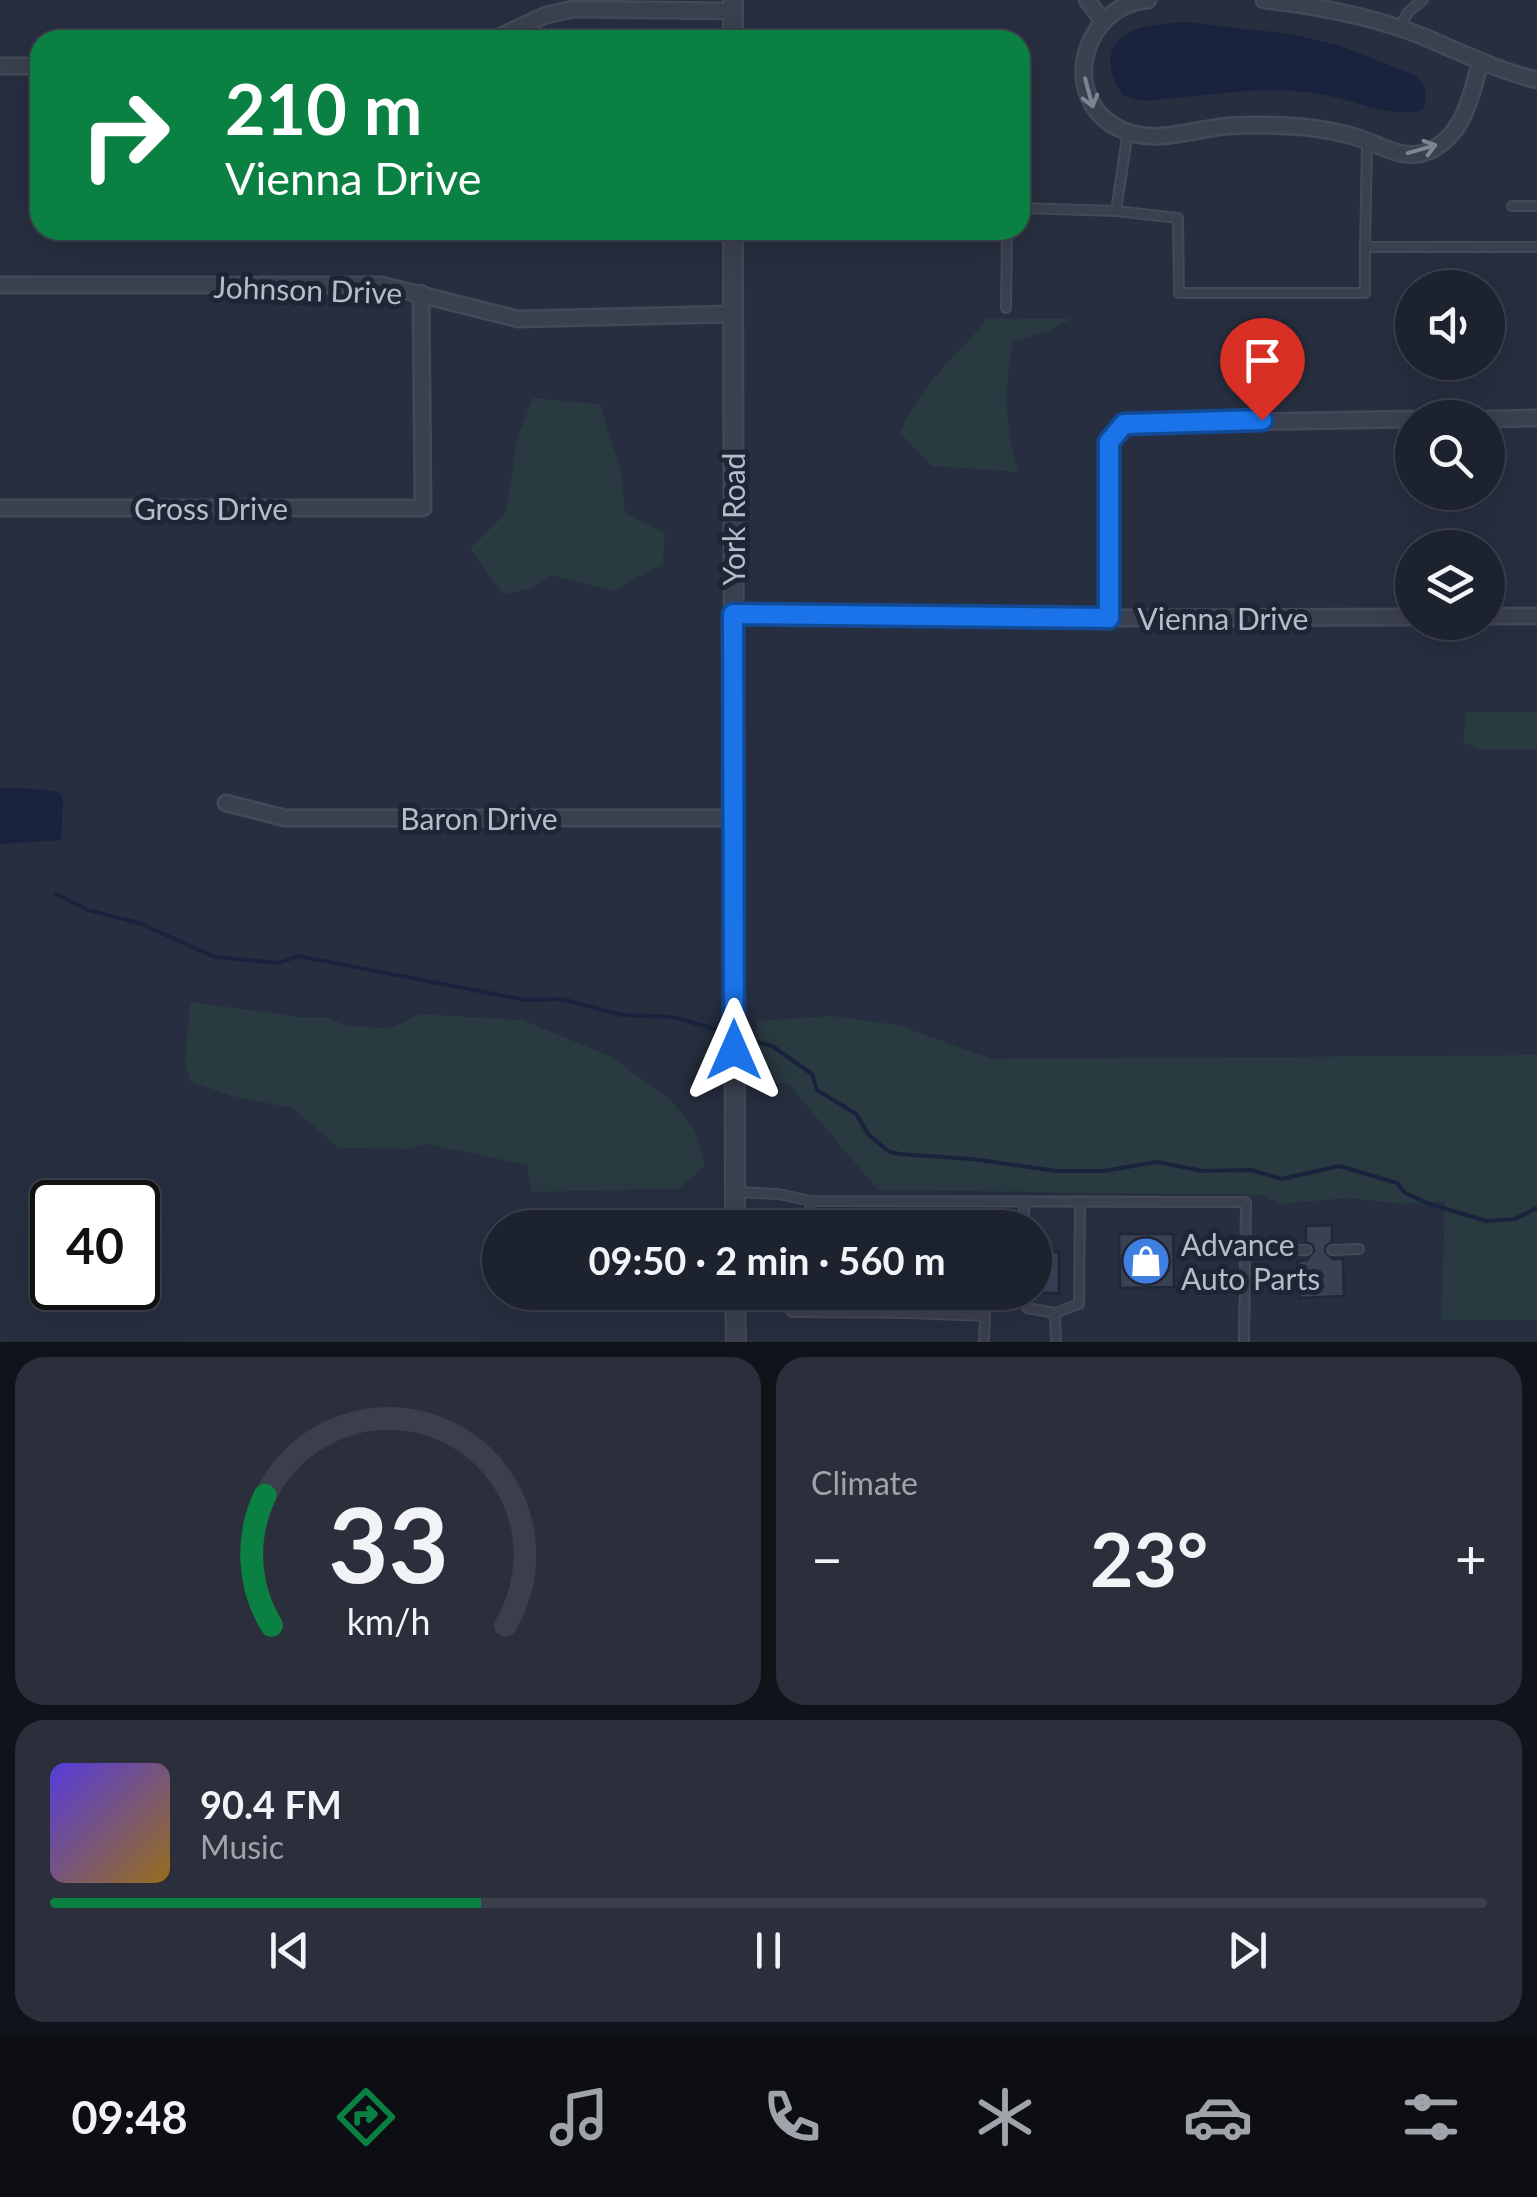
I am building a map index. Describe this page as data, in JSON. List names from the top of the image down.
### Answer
{
  "streets": {
    "street": [
      "Johnson Drive",
      "Gross Drive",
      "York Road",
      "Vienna Drive",
      "Baron Drive"
    ]
  },
  "crossings": [
    ["Johnson Drive", "Gross Drive"],
    ["Johnson Drive", "York Road"],
    ["York Road", "Vienna Drive"],
    ["York Road", "Baron Drive"]
  ],
  "places": {
    "shop": ["Advance Auto Parts"]
  },
  "page": {
    "turn": ["210 m", "Vienna Drive"],
    "limit": "40",
    "trip": "09:50 · 2 min · 560 m",
    "tile": "Climate",
    "heat": ["−", "23°", "+"],
    "song": ["90.4 FM", "Music"],
    "tabs": "09:48",
    "gauge": ["33", "km/h"]
  }
}
